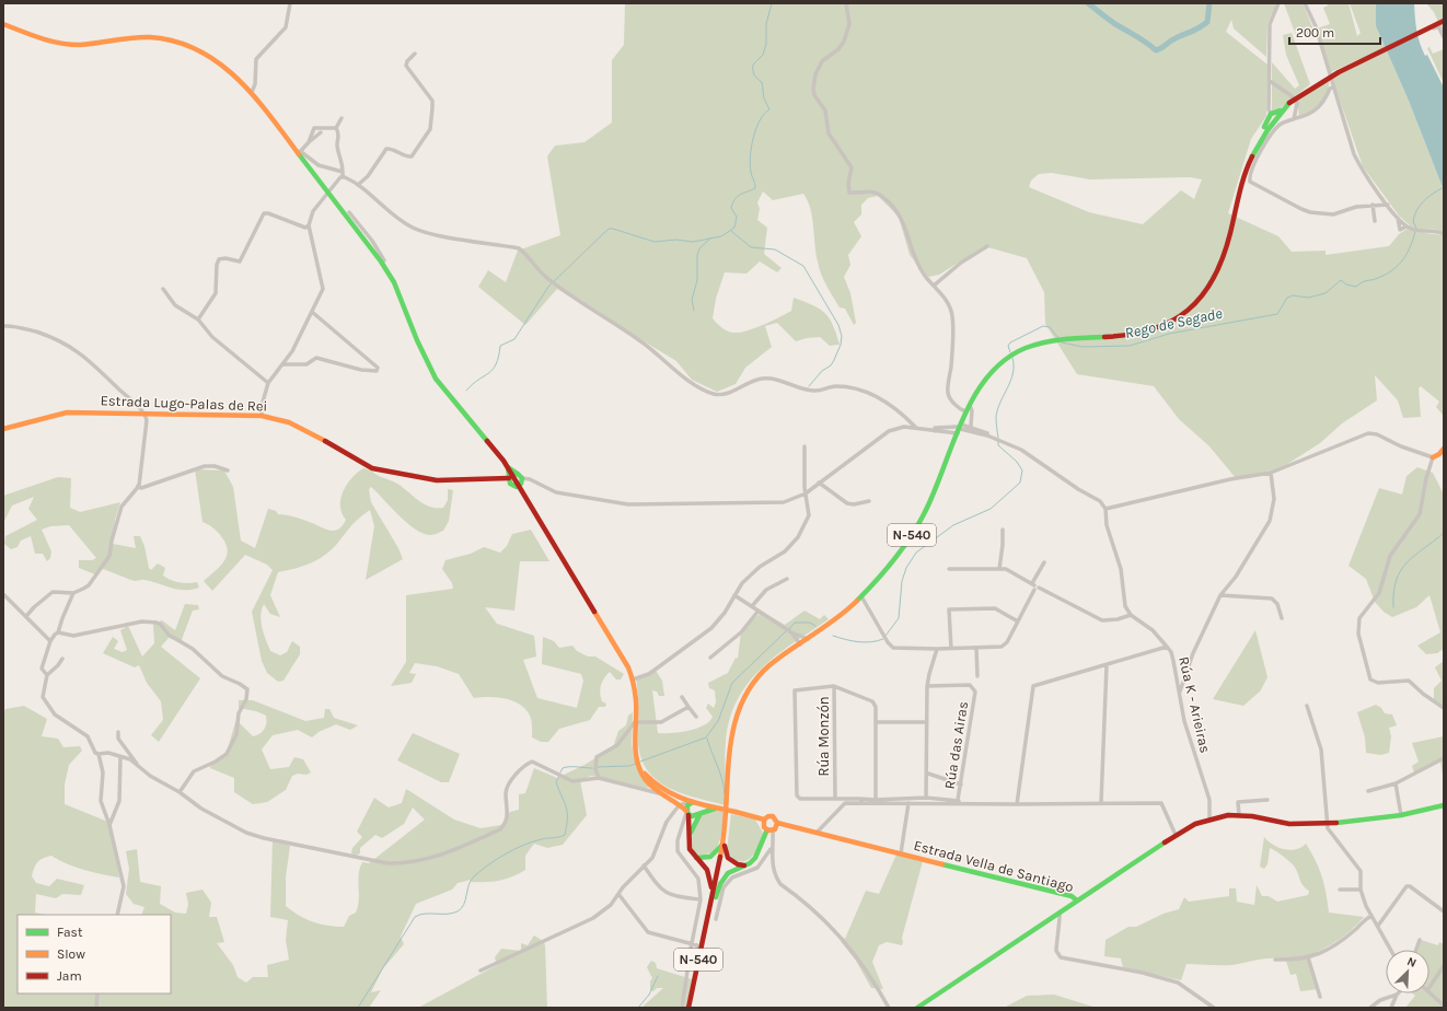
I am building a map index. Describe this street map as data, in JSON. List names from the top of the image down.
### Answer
{
  "streets": {
    "main road": ["Estrada Lugo-Palas de Rei", "N-540", "Estrada Vella de Santiago"],
    "street": ["Rúa K - Arieiras", "Rúa Monzón", "Rúa das Airas"]
  },
  "crossings": [
    ["Rúa K - Arieiras", "Estrada Vella de Santiago"]
  ],
  "water": ["Rego de Segade"],
  "legend": ["Fast", "Slow", "Jam"],
  "scale_bar": "200 m",
  "north": "top right"
}
